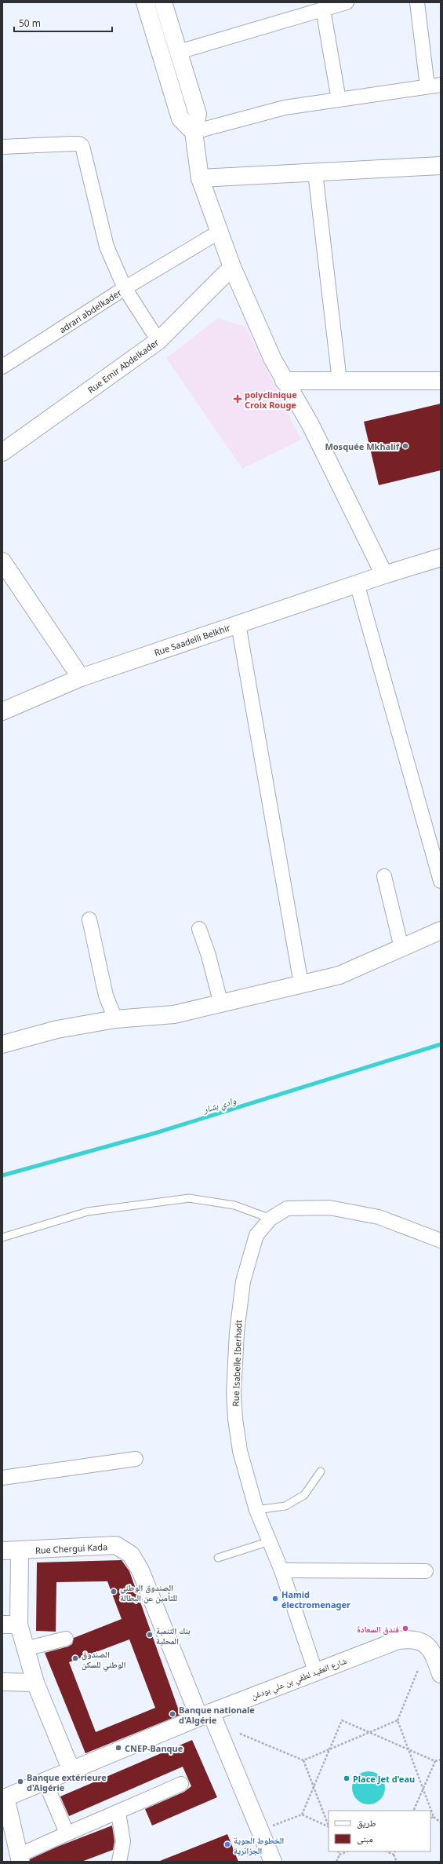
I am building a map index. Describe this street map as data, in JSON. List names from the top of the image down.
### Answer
{
  "streets": {
    "main road": [
      "Rue Emir Abdelkader",
      "Rue Saadelli Belkhir",
      "Rue Chergui Kada",
      "شارع العقيد لطفي بن علي بودغن"
    ],
    "street": ["adrari abdelkader", "Rue Isabelle Iberhadt"]
  },
  "crossings": [
    ["adrari abdelkader", "Rue Emir Abdelkader"],
    ["Rue Isabelle Iberhadt", "شارع العقيد لطفي بن علي بودغن"],
    ["Rue Chergui Kada", "شارع العقيد لطفي بن علي بودغن"]
  ],
  "water": ["وادي بشار"],
  "places": {
    "health": ["polyclinique Croix Rouge"],
    "other": [
      "Mosquée Mkhalif",
      "الصندوق الوطني للتأمين عن البطالة",
      "Hamid électromenager",
      "فندق السعادة",
      "بنك التنمية المحلية",
      "الصندوق الوطني للسكن",
      "Banque nationale d'Algérie",
      "CNEP-Banque",
      "Place Jet d'eau",
      "Banque extérieure d'Algérie",
      "الخطوط الجوية الجزائرية"
    ]
  },
  "legend": ["طريق", "مبنى"],
  "scale_bar": "50 m"
}
